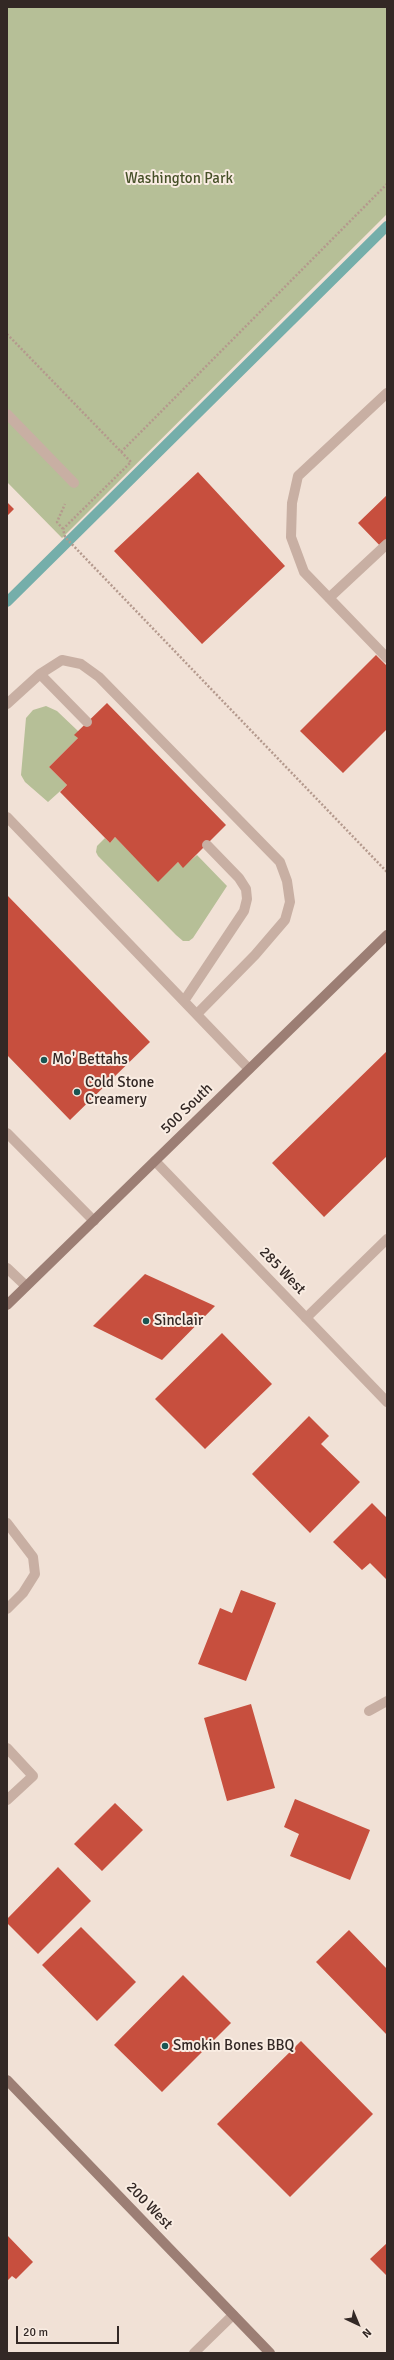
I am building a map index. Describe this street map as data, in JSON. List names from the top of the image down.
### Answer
{
  "streets": {
    "main road": ["500 South", "200 West"],
    "street": ["285 West"]
  },
  "crossings": [
    ["500 South", "285 West"]
  ],
  "parks": ["Washington Park"],
  "places": [
    "Mo' Bettahs",
    "Cold Stone Creamery",
    "Sinclair",
    "Smokin Bones BBQ"
  ],
  "scale_bar": "20 m",
  "north": "bottom right"
}
